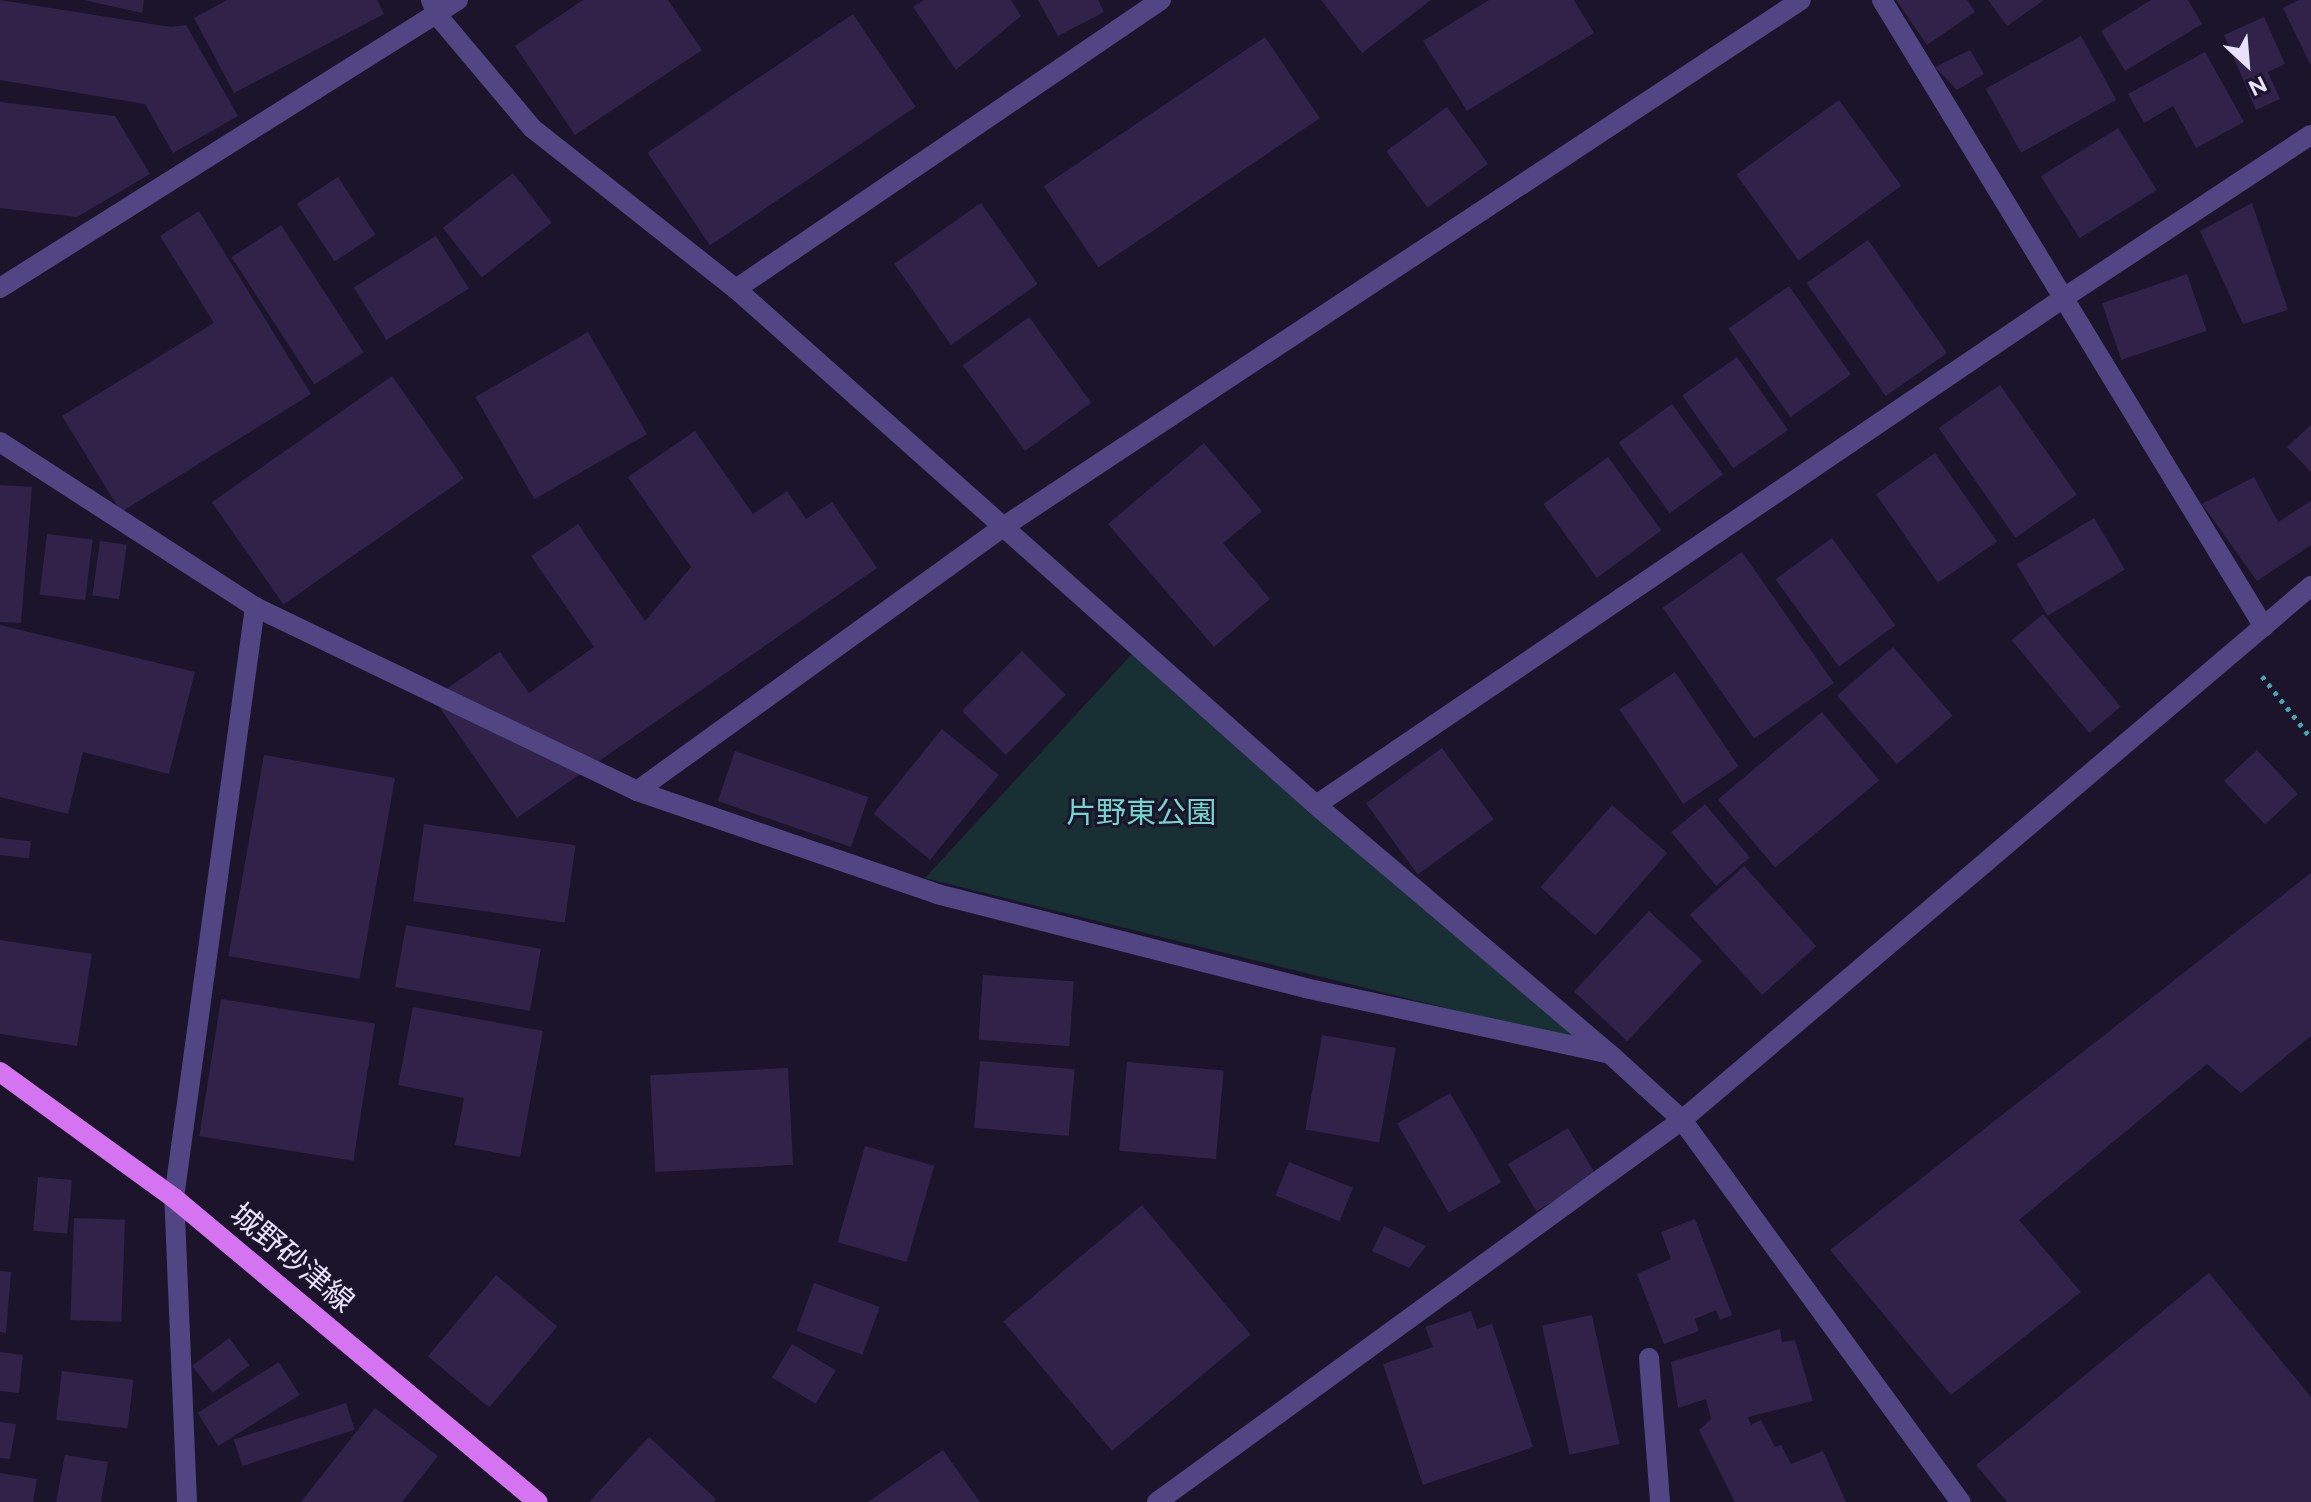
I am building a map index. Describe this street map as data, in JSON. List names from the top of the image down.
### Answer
{
  "streets": {
    "main road": ["城野砂津線"]
  },
  "parks": ["片野東公園"],
  "north": "bottom right"
}
